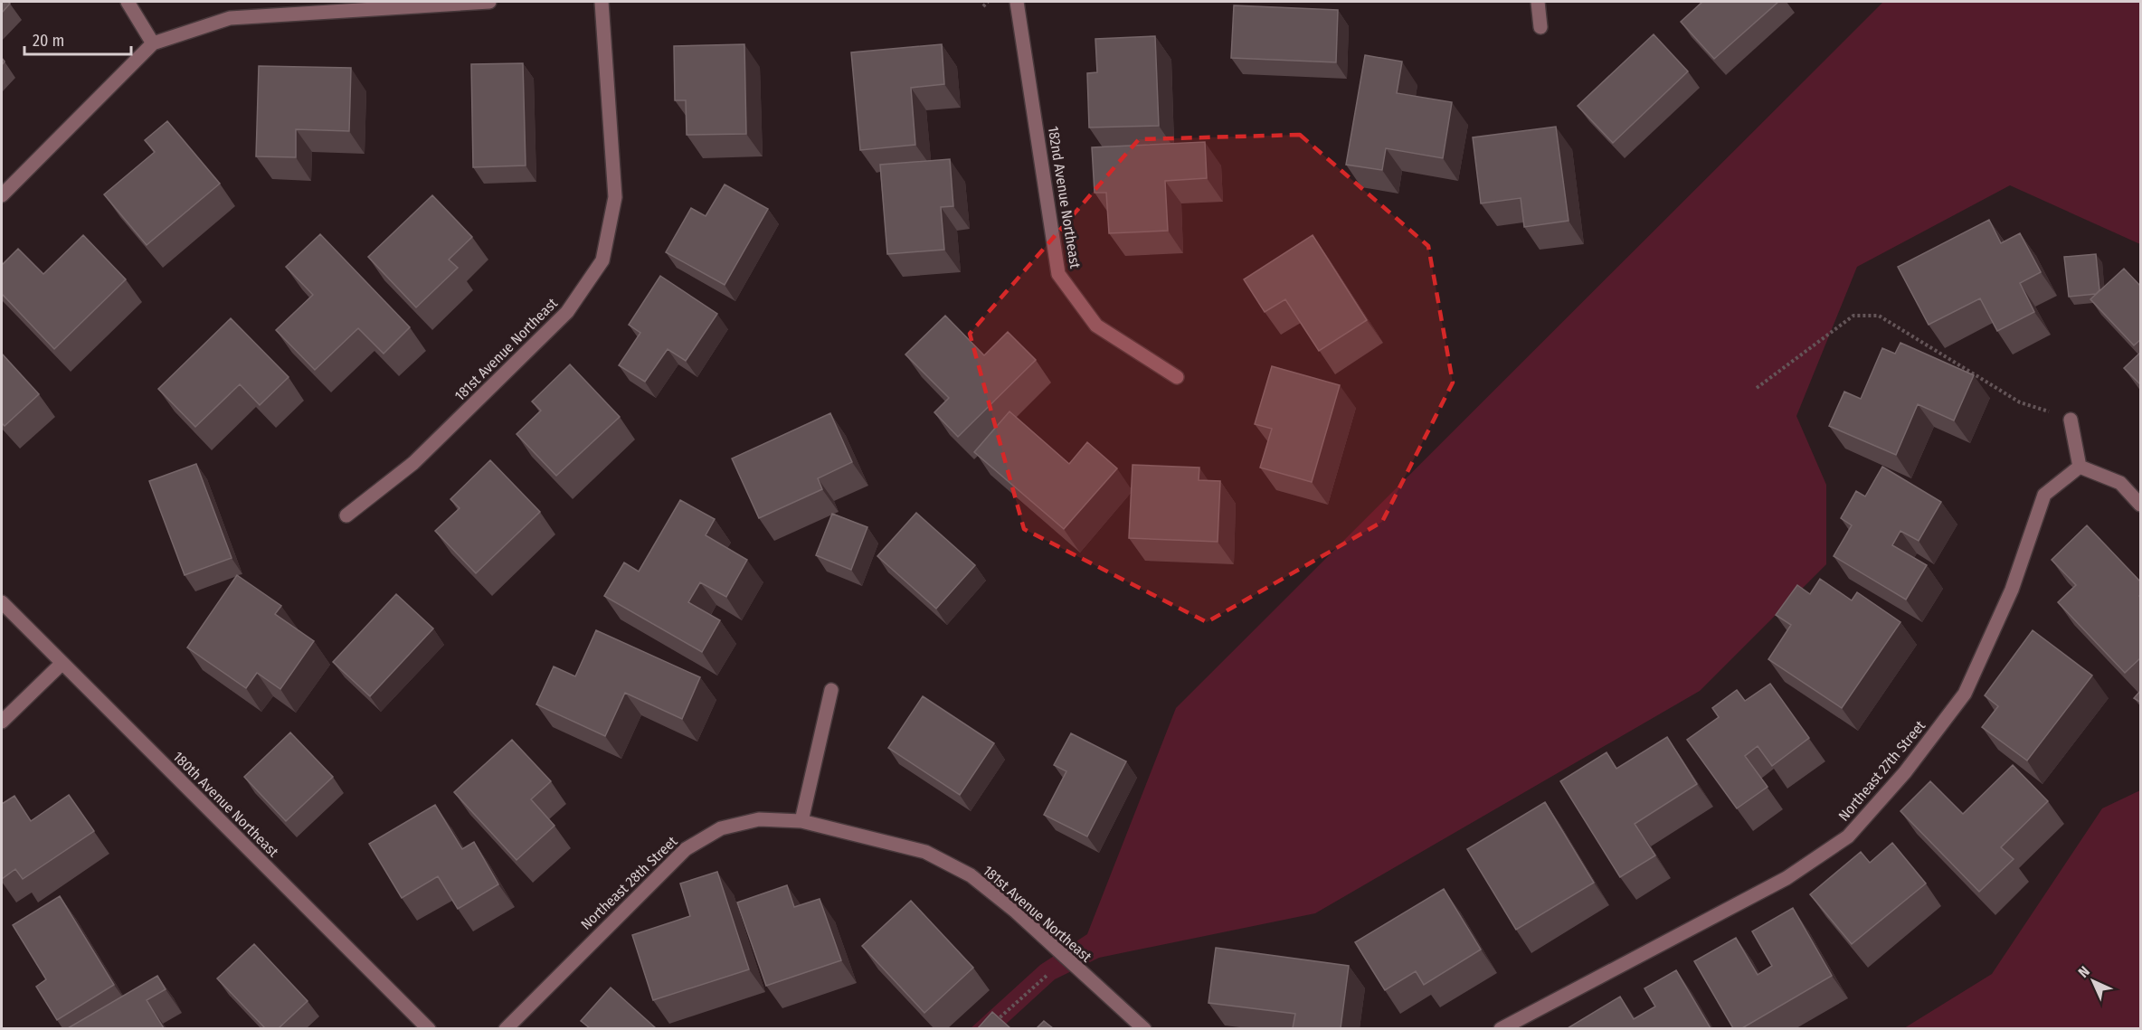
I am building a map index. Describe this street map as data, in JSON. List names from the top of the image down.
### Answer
{
  "streets": {
    "street": [
      "182nd Avenue Northeast",
      "181st Avenue Northeast",
      "Northeast 27th Street",
      "180th Avenue Northeast",
      "Northeast 28th Street"
    ]
  },
  "crossings": [
    ["181st Avenue Northeast", "Northeast 28th Street"]
  ],
  "scale_bar": "20 m",
  "north": "top left"
}
